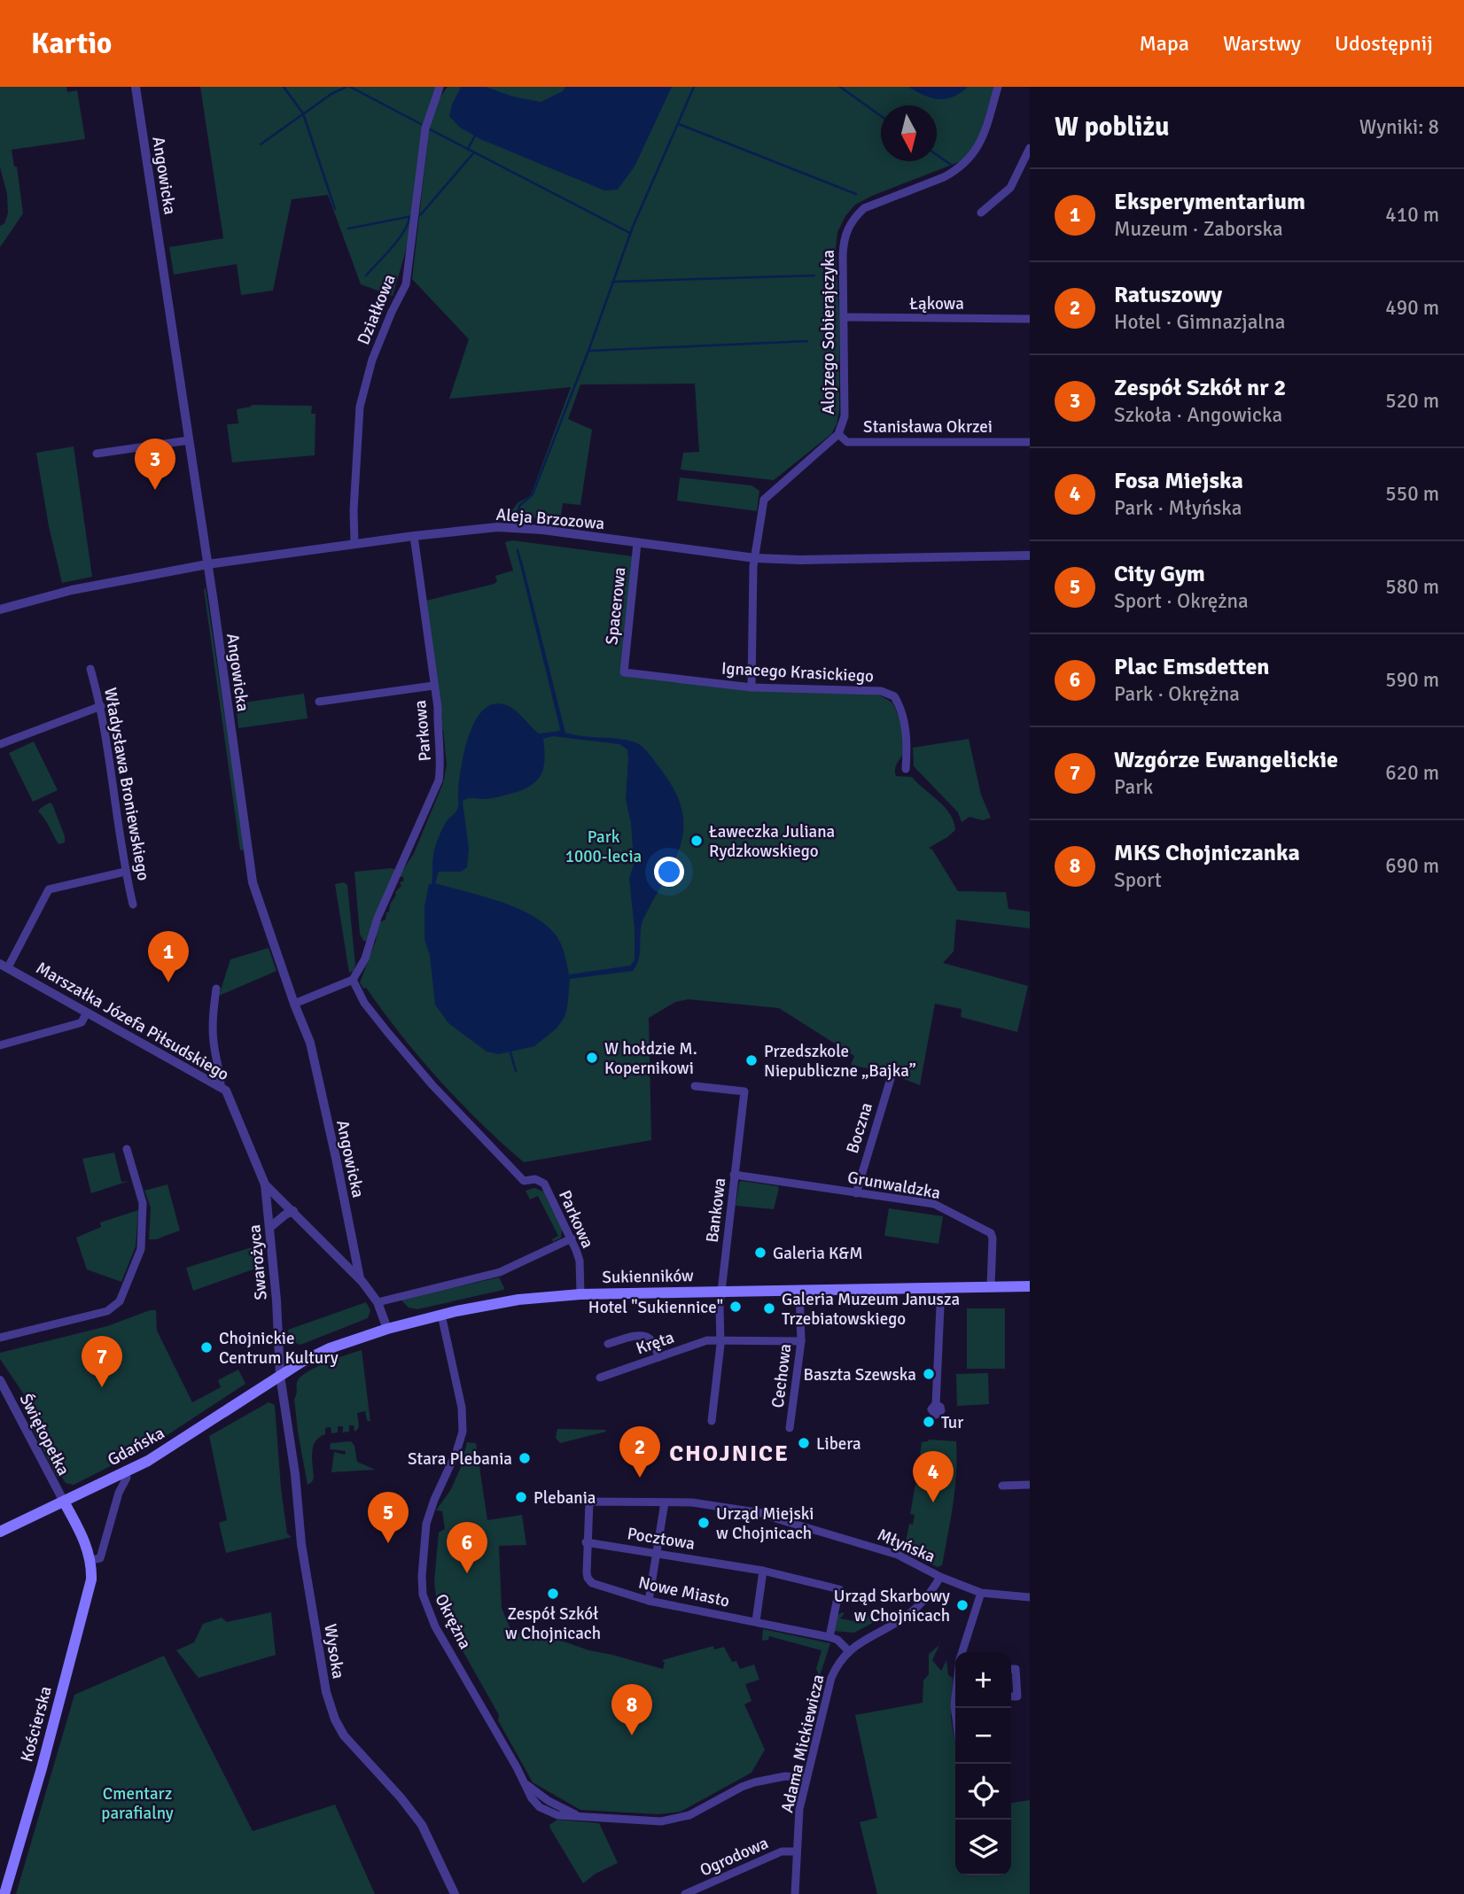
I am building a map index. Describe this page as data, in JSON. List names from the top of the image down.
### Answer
{
  "streets": {
    "main road": ["Sukienników", "Gdańska", "Kościerska"],
    "street": [
      "Angowicka",
      "Łąkowa",
      "Działkowa",
      "Alojzego Sobierajczyka",
      "Stanisława Okrzei",
      "Aleja Brzozowa",
      "Spacerowa",
      "Ignacego Krasickiego",
      "Parkowa",
      "Władysława Broniewskiego",
      "Marszałka Józefa Piłsudskiego",
      "Boczna",
      "Grunwaldzka",
      "Bankowa",
      "Swarożyca",
      "Kręta",
      "Cechowa",
      "Świętopełka",
      "Pocztowa",
      "Młyńska",
      "Nowe Miasto",
      "Okrężna",
      "Wysoka",
      "Adama Mickiewicza",
      "Ogrodowa"
    ]
  },
  "crossings": [
    ["Angowicka", "Aleja Brzozowa"],
    ["Angowicka", "Marszałka Józefa Piłsudskiego"],
    ["Łąkowa", "Alojzego Sobierajczyka"],
    ["Działkowa", "Aleja Brzozowa"],
    ["Alojzego Sobierajczyka", "Stanisława Okrzei"],
    ["Stanisława Okrzei", "Aleja Brzozowa"],
    ["Stanisława Okrzei", "Ignacego Krasickiego"],
    ["Aleja Brzozowa", "Spacerowa"],
    ["Aleja Brzozowa", "Parkowa"],
    ["Spacerowa", "Ignacego Krasickiego"],
    ["Parkowa", "Sukienników"],
    ["Marszałka Józefa Piłsudskiego", "Swarożyca"],
    ["Marszałka Józefa Piłsudskiego", "Sukienników"],
    ["Boczna", "Grunwaldzka"],
    ["Grunwaldzka", "Bankowa"],
    ["Grunwaldzka", "Sukienników"],
    ["Bankowa", "Sukienników"],
    ["Bankowa", "Kręta"],
    ["Swarożyca", "Sukienników"],
    ["Swarożyca", "Gdańska"],
    ["Swarożyca", "Wysoka"],
    ["Sukienników", "Cechowa"],
    ["Sukienników", "Gdańska"],
    ["Sukienników", "Okrężna"],
    ["Sukienników", "Wysoka"],
    ["Kręta", "Cechowa"],
    ["Świętopełka", "Gdańska"],
    ["Świętopełka", "Kościerska"],
    ["Gdańska", "Wysoka"],
    ["Gdańska", "Kościerska"],
    ["Pocztowa", "Nowe Miasto"],
    ["Młyńska", "Nowe Miasto"],
    ["Młyńska", "Adama Mickiewicza"],
    ["Nowe Miasto", "Adama Mickiewicza"],
    ["Okrężna", "Adama Mickiewicza"],
    ["Adama Mickiewicza", "Ogrodowa"]
  ],
  "districts": ["CHOJNICE"],
  "parks": ["Park 1000-lecia", "Cmentarz parafialny"],
  "places": [
    "Ławeczka Juliana Rydzkowskiego",
    "W hołdzie M. Kopernikowi",
    "Przedszkole Niepubliczne „Bajka”",
    "Galeria K&M",
    "Hotel \"Sukiennice\"",
    "Galeria Muzeum Janusza Trzebiatowskiego",
    "Chojnickie Centrum Kultury",
    "Baszta Szewska",
    "Tur",
    "Libera",
    "Stara Plebania",
    "Plebania",
    "Urząd Miejski w Chojnicach",
    "Zespół Szkół w Chojnicach",
    "Urząd Skarbowy w Chojnicach"
  ],
  "north": "bottom",
  "page": {
    "header": "Kartio",
    "nav": ["Mapa", "Warstwy", "Udostępnij"],
    "heading": ["W pobliżu", "Wyniki: 8"],
    "list": [
      {
        "mark": "1",
        "name": "Eksperymentarium",
        "note": "Muzeum · Zaborska",
        "value": "410 m"
      },
      {
        "mark": "2",
        "name": "Ratuszowy",
        "note": "Hotel · Gimnazjalna",
        "value": "490 m"
      },
      {
        "mark": "3",
        "name": "Zespół Szkół nr 2",
        "note": "Szkoła · Angowicka",
        "value": "520 m"
      },
      {
        "mark": "4",
        "name": "Fosa Miejska",
        "note": "Park · Młyńska",
        "value": "550 m"
      },
      {
        "mark": "5",
        "name": "City Gym",
        "note": "Sport · Okrężna",
        "value": "580 m"
      },
      {
        "mark": "6",
        "name": "Plac Emsdetten",
        "note": "Park · Okrężna",
        "value": "590 m"
      },
      {
        "mark": "7",
        "name": "Wzgórze Ewangelickie",
        "note": "Park",
        "value": "620 m"
      },
      {
        "mark": "8",
        "name": "MKS Chojniczanka",
        "note": "Sport",
        "value": "690 m"
      }
    ],
    "pins": [
      "3",
      "1",
      "7",
      "2",
      "4",
      "5",
      "6",
      "8"
    ],
    "map_buttons": ["+", "−"]
  }
}
